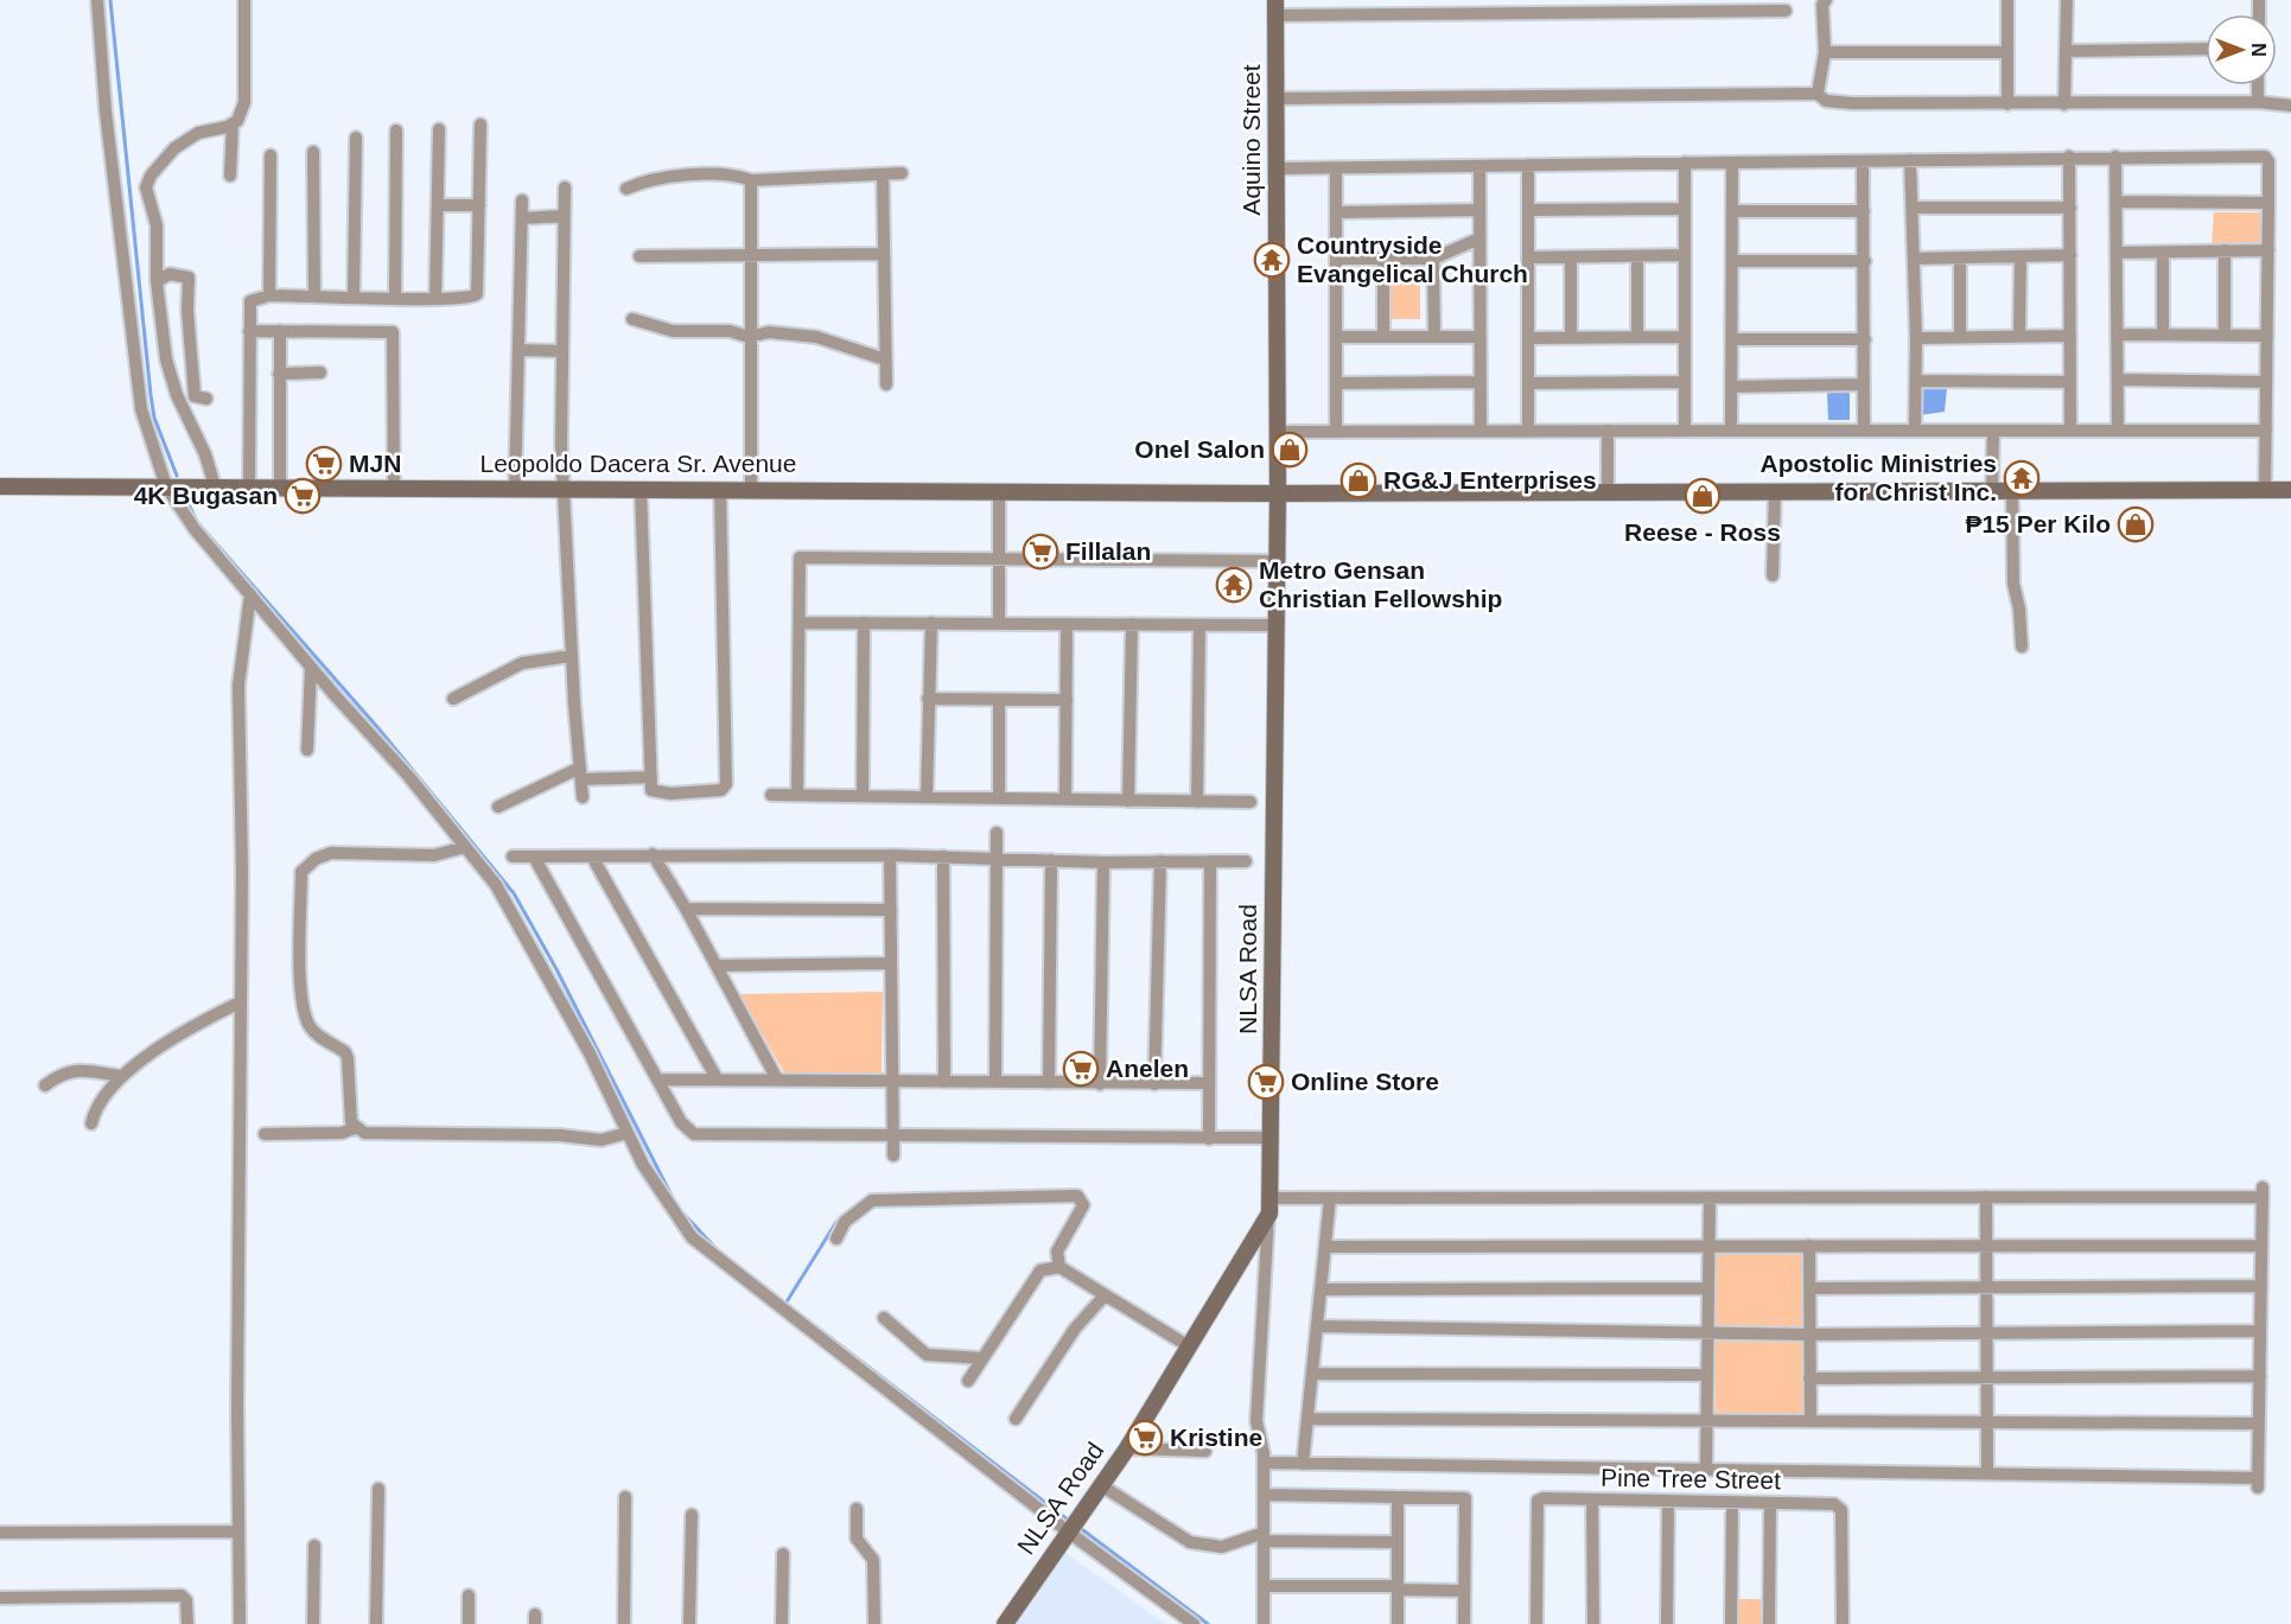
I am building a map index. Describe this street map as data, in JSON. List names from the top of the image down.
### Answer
{
  "streets": {
    "main road": ["Aquino Street", "Leopoldo Dacera Sr. Avenue", "NLSA Road"],
    "street": ["Pine Tree Street"]
  },
  "crossings": [
    ["Aquino Street", "Leopoldo Dacera Sr. Avenue"],
    ["Aquino Street", "NLSA Road"],
    ["Leopoldo Dacera Sr. Avenue", "NLSA Road"]
  ],
  "places": {
    "temple": ["Countryside Evangelical Church", "Apostolic Ministries for Christ Inc.", "Metro Gensan Christian Fellowship"],
    "shop": [
      "Onel Salon",
      "RG&J Enterprises",
      "Reese - Ross",
      "₱15 Per Kilo"
    ],
    "supermarket": [
      "MJN",
      "4K Bugasan",
      "Fillalan",
      "Anelen",
      "Online Store",
      "Kristine"
    ]
  },
  "north": "right"
}
